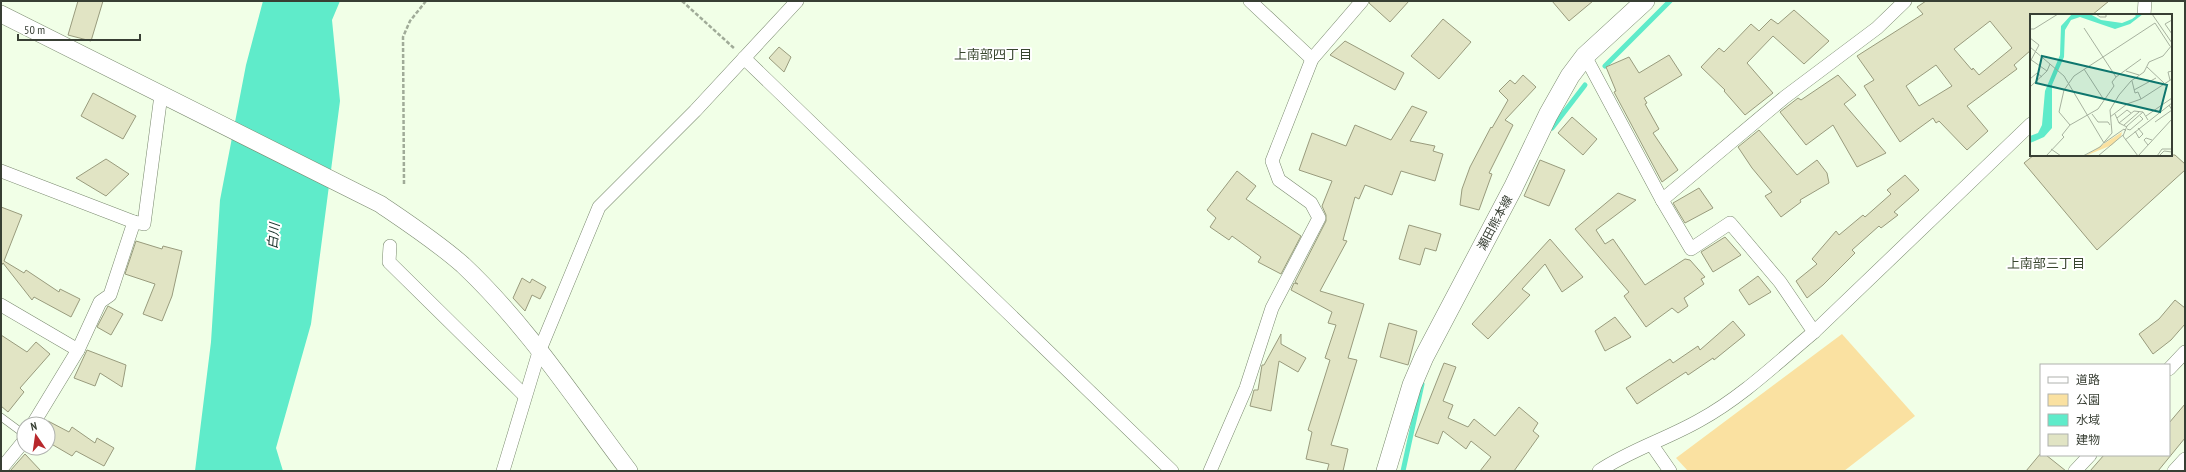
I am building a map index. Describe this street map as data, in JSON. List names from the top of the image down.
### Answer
{
  "streets": {
    "main road": ["瀬田熊本線"]
  },
  "districts": ["上南部四丁目", "上南部三丁目"],
  "water": ["白川"],
  "legend": [
    "道路",
    "公園",
    "水域",
    "建物"
  ],
  "scale_bar": "50 m",
  "north": "top"
}
